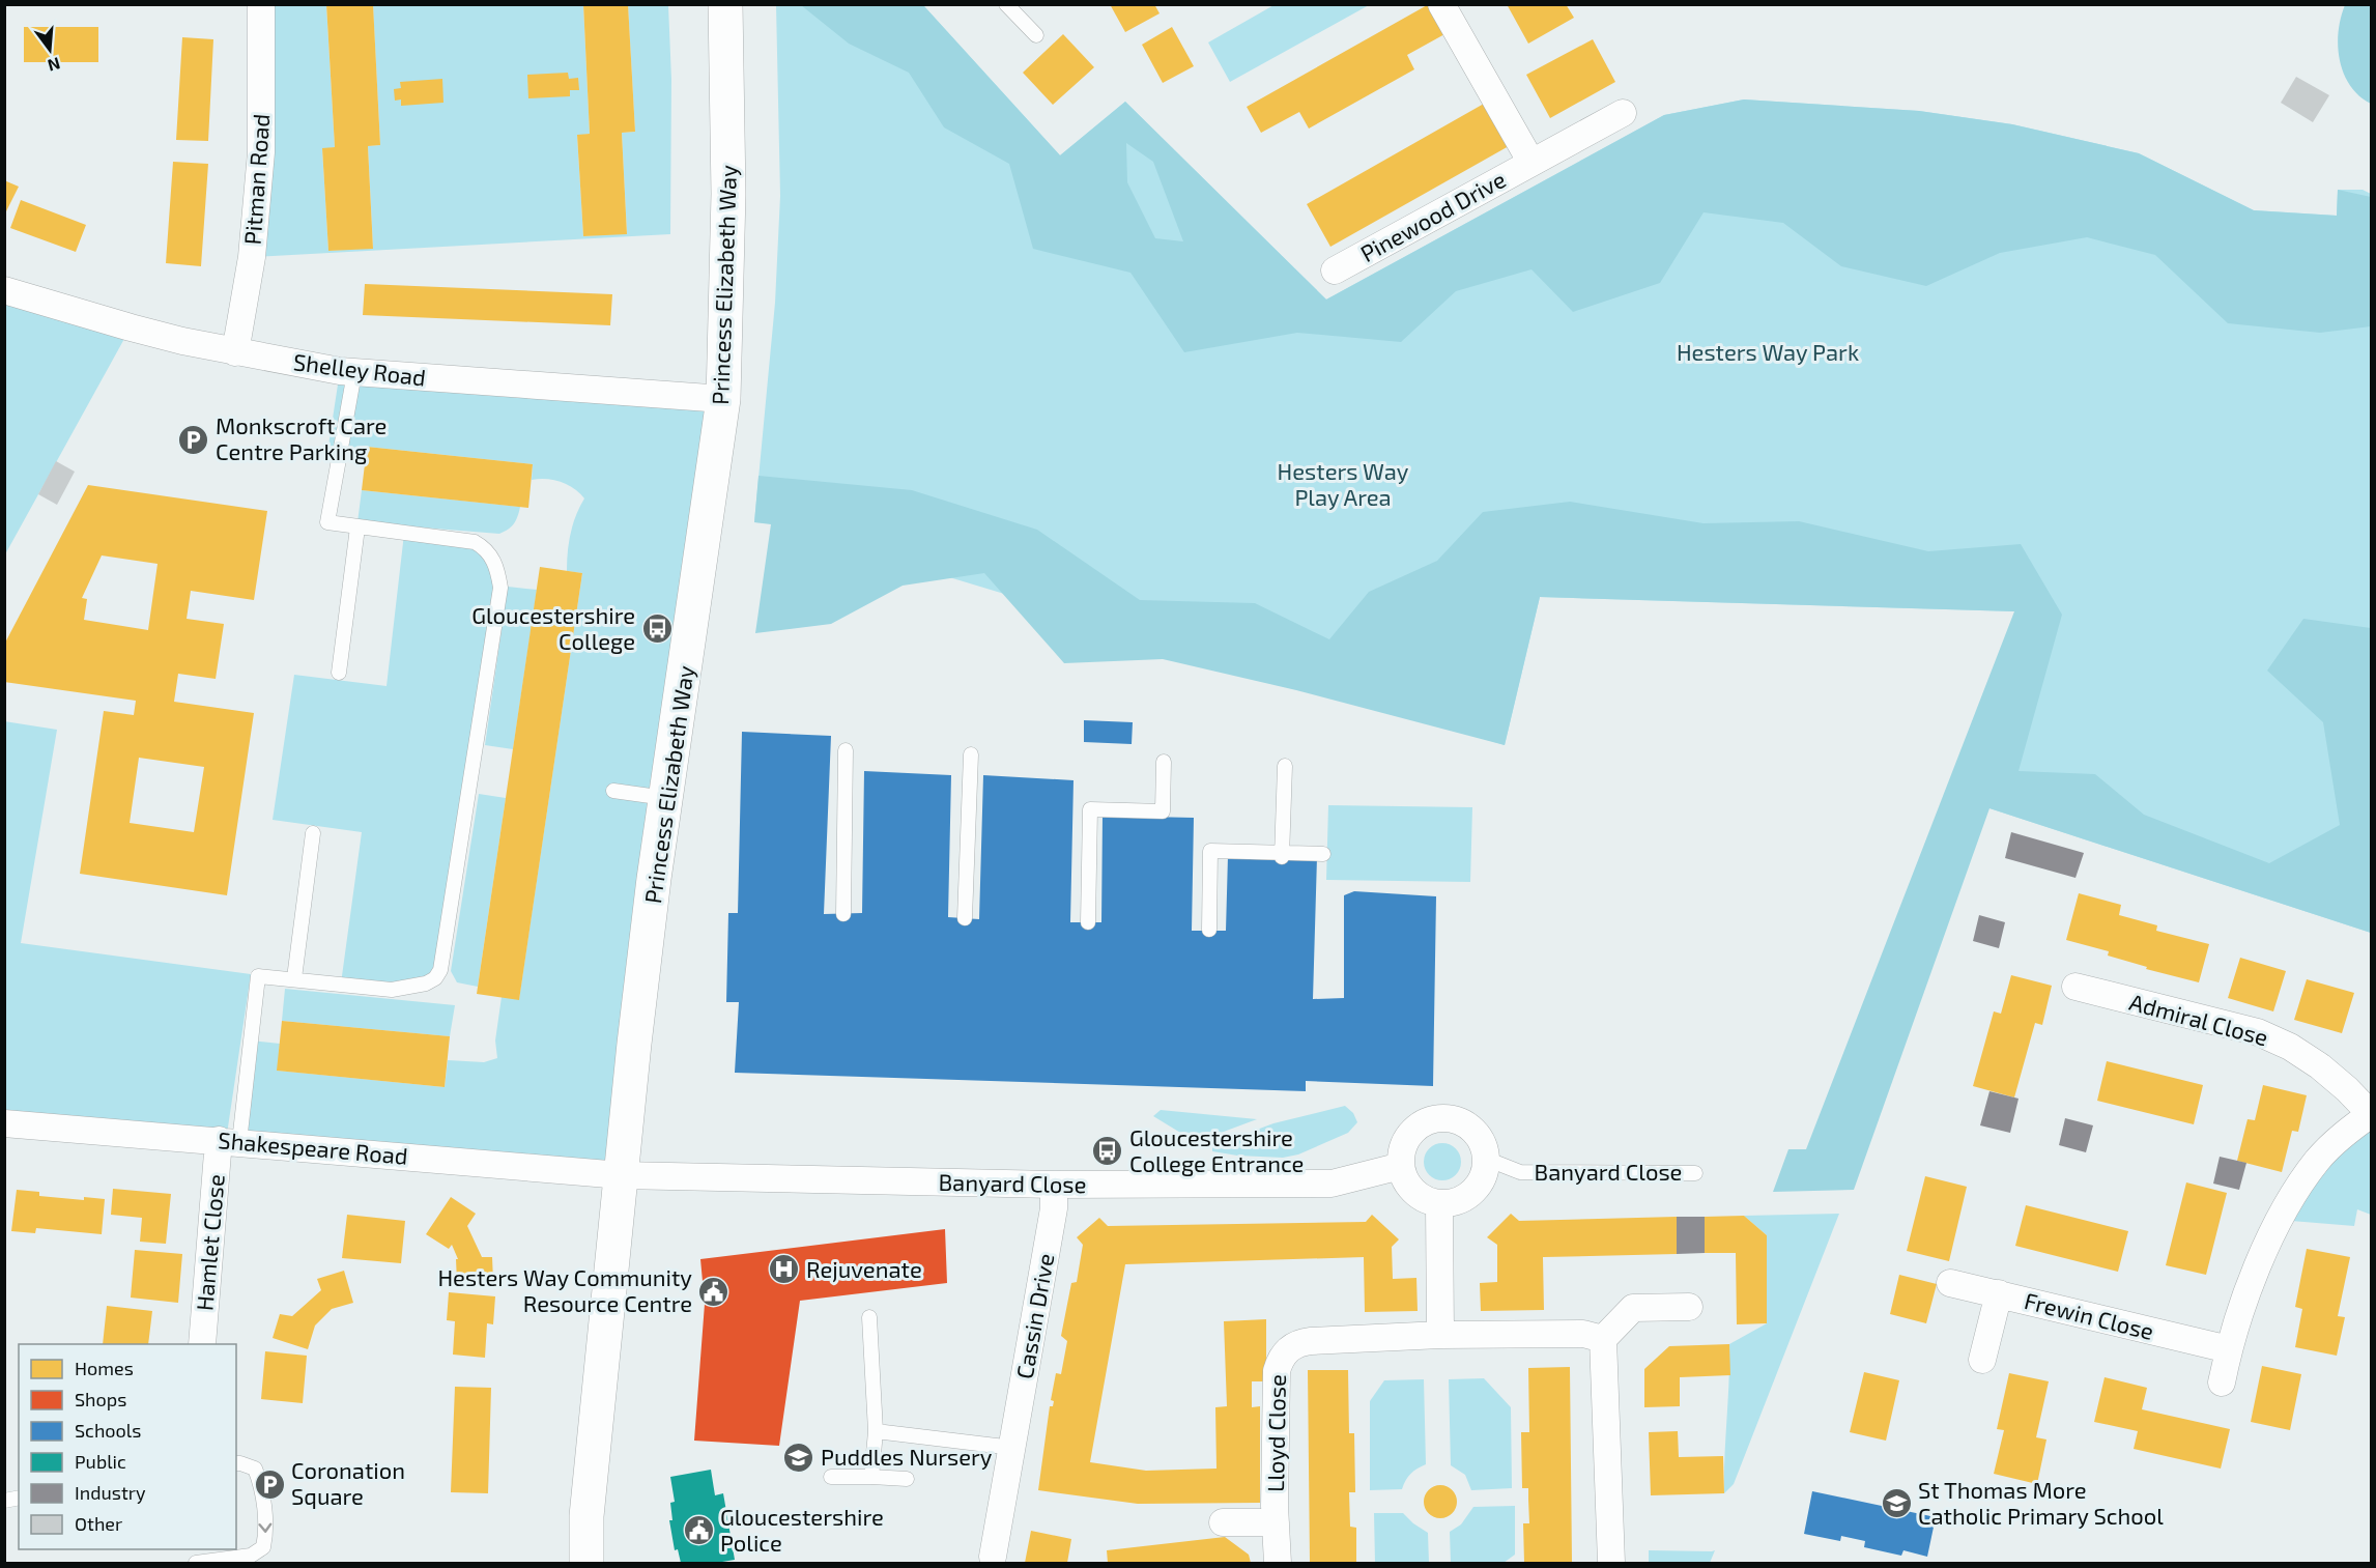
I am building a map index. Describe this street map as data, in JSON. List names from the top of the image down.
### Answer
{
  "streets": {
    "main road": ["Princess Elizabeth Way"],
    "street": [
      "Pitman Road",
      "Pinewood Drive",
      "Shelley Road",
      "Admiral Close",
      "Shakespeare Road",
      "Banyard Close",
      "Hamlet Close",
      "Cassin Drive",
      "Frewin Close",
      "Lloyd Close"
    ]
  },
  "crossings": [
    ["Pitman Road", "Shelley Road"],
    ["Princess Elizabeth Way", "Shelley Road"],
    ["Princess Elizabeth Way", "Shakespeare Road"],
    ["Princess Elizabeth Way", "Banyard Close"],
    ["Shakespeare Road", "Banyard Close"],
    ["Shakespeare Road", "Hamlet Close"],
    ["Banyard Close", "Cassin Drive"]
  ],
  "parks": ["Hesters Way Park", "Hesters Way Play Area"],
  "places": {
    "parking": ["Monkscroft Care Centre Parking", "Coronation Square"],
    "bus stop": ["Gloucestershire College", "Gloucestershire College Entrance"],
    "hospital": ["Rejuvenate"],
    "public building": ["Hesters Way Community Resource Centre", "Gloucestershire Police"],
    "school or university": ["Puddles Nursery", "St Thomas More Catholic Primary School"]
  },
  "legend": [
    "Homes",
    "Shops",
    "Schools",
    "Public",
    "Industry",
    "Other"
  ],
  "north": "bottom"
}
